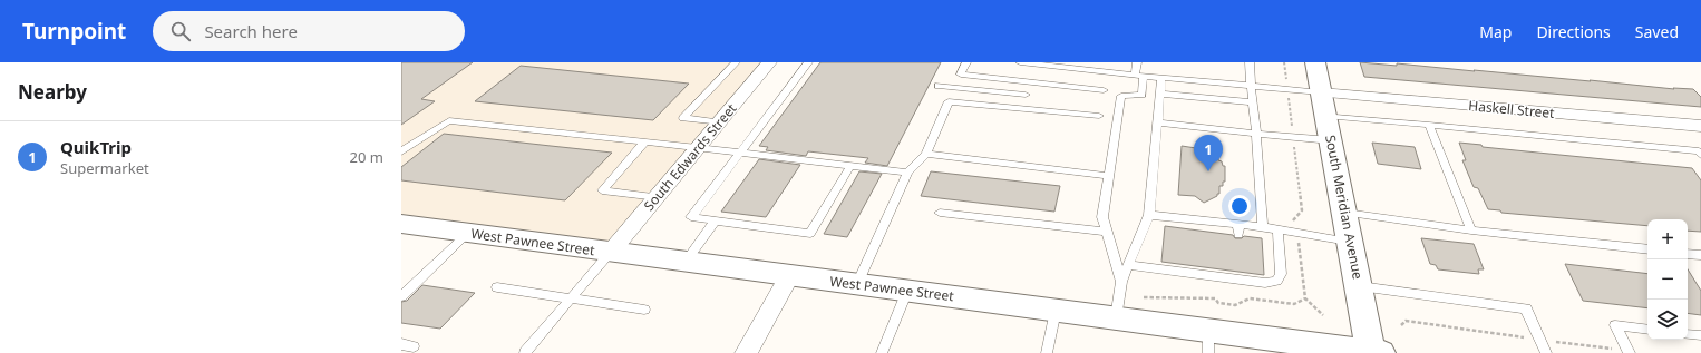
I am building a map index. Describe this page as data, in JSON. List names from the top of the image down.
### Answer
{
  "streets": {
    "main road": ["South Meridian Avenue", "West Pawnee Street"],
    "street": ["Haskell Street", "South Edwards Street"]
  },
  "crossings": [
    ["Haskell Street", "South Meridian Avenue"],
    ["South Edwards Street", "West Pawnee Street"],
    ["South Meridian Avenue", "West Pawnee Street"]
  ],
  "page": {
    "header": "Turnpoint",
    "search": "Search here",
    "nav": ["Map", "Directions", "Saved"],
    "heading": "Nearby",
    "list": [
      {
        "mark": "1",
        "name": "QuikTrip",
        "note": "Supermarket",
        "value": "20 m"
      }
    ],
    "pins": "1",
    "map_buttons": ["+", "−"]
  }
}
